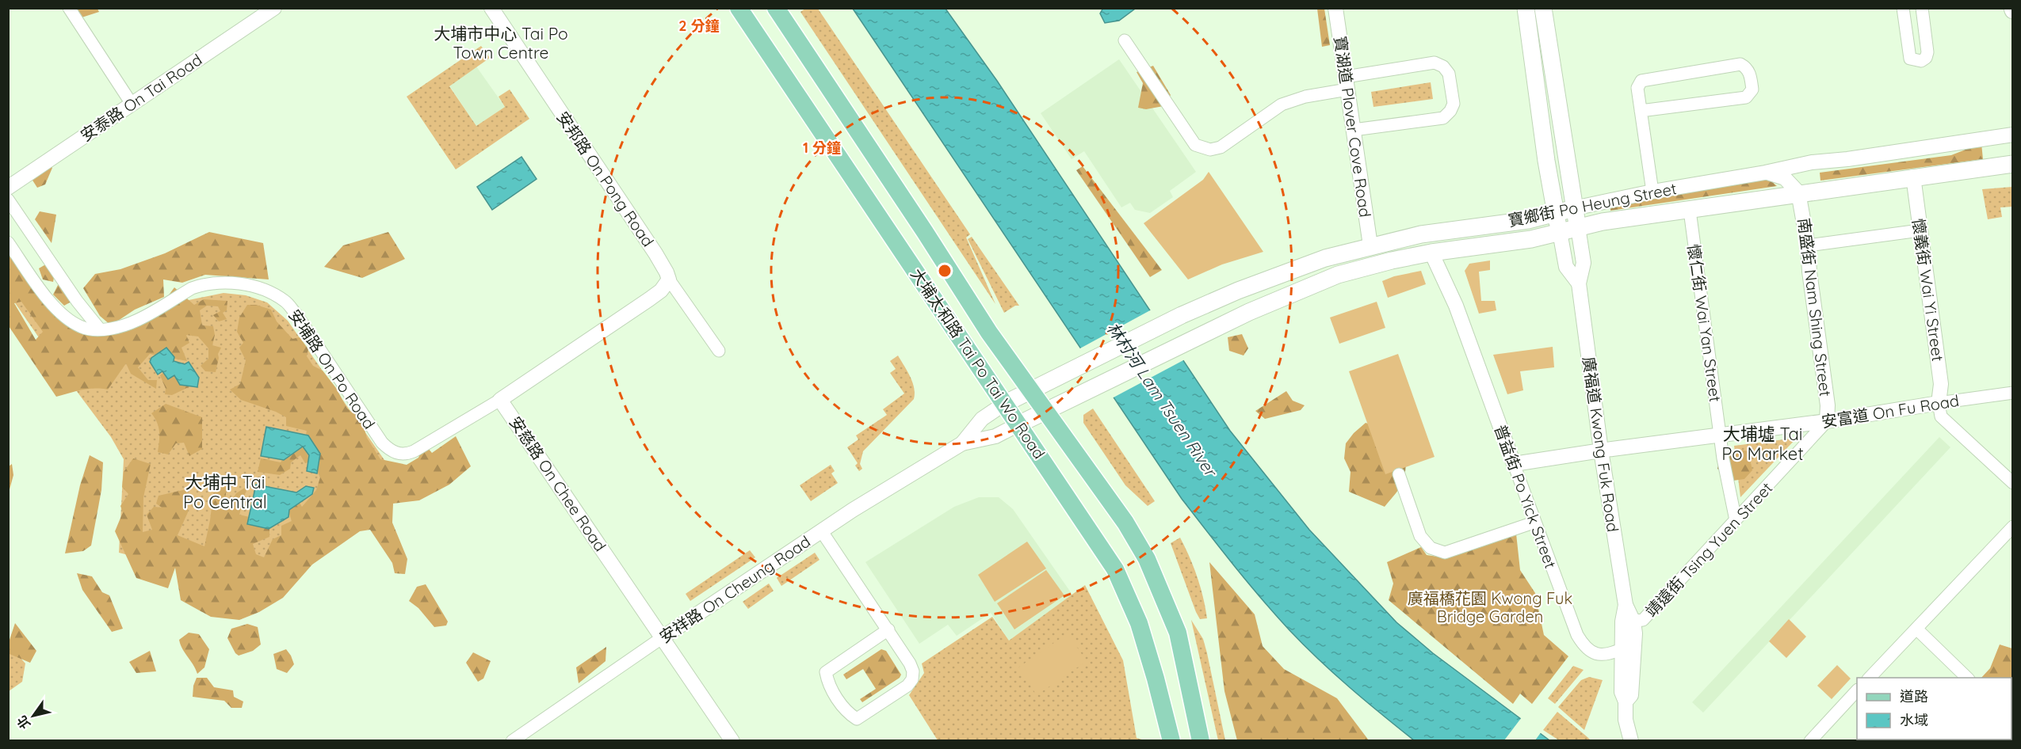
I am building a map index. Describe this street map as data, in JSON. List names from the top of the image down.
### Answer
{
  "streets": {
    "main road": [
      "寶鄉街 Po Heung Street",
      "大埔太和路 Tai Po Tai Wo Road",
      "廣福道 Kwong Fuk Road",
      "安祥路 On Cheung Road"
    ],
    "street": [
      "安泰路 On Tai Road",
      "寶湖道 Plover Cove Road",
      "安邦路 On Pong Road",
      "懷義街 Wai Yi Street",
      "南盛街 Nam Shing Street",
      "懷仁街 Wai Yan Street",
      "安埔路 On Po Road",
      "安富道 On Fu Road",
      "安慈路 On Chee Road",
      "普益街 Po Yick Street",
      "靖遠街 Tsing Yuen Street"
    ]
  },
  "crossings": [
    ["寶湖道 Plover Cove Road", "寶鄉街 Po Heung Street"],
    ["安邦路 On Pong Road", "安慈路 On Chee Road"],
    ["寶鄉街 Po Heung Street", "懷義街 Wai Yi Street"],
    ["寶鄉街 Po Heung Street", "南盛街 Nam Shing Street"],
    ["寶鄉街 Po Heung Street", "懷仁街 Wai Yan Street"],
    ["寶鄉街 Po Heung Street", "廣福道 Kwong Fuk Road"],
    ["寶鄉街 Po Heung Street", "普益街 Po Yick Street"],
    ["寶鄉街 Po Heung Street", "安祥路 On Cheung Road"],
    ["懷義街 Wai Yi Street", "安富道 On Fu Road"],
    ["南盛街 Nam Shing Street", "安富道 On Fu Road"],
    ["南盛街 Nam Shing Street", "靖遠街 Tsing Yuen Street"],
    ["懷仁街 Wai Yan Street", "安富道 On Fu Road"],
    ["懷仁街 Wai Yan Street", "靖遠街 Tsing Yuen Street"],
    ["大埔太和路 Tai Po Tai Wo Road", "安祥路 On Cheung Road"],
    ["安埔路 On Po Road", "安慈路 On Chee Road"],
    ["安富道 On Fu Road", "廣福道 Kwong Fuk Road"],
    ["安富道 On Fu Road", "普益街 Po Yick Street"],
    ["安富道 On Fu Road", "靖遠街 Tsing Yuen Street"],
    ["廣福道 Kwong Fuk Road", "普益街 Po Yick Street"],
    ["廣福道 Kwong Fuk Road", "靖遠街 Tsing Yuen Street"],
    ["安慈路 On Chee Road", "安祥路 On Cheung Road"]
  ],
  "districts": ["大埔市中心 Tai Po Town Centre", "大埔墟 Tai Po Market", "大埔中 Tai Po Central"],
  "water": ["林村河 Lam Tsuen River"],
  "parks": ["廣福橋花園 Kwong Fuk Bridge Garden"],
  "legend": ["道路", "水域"],
  "north": "bottom left",
  "rings": ["2 分鐘", "1 分鐘"]
}
